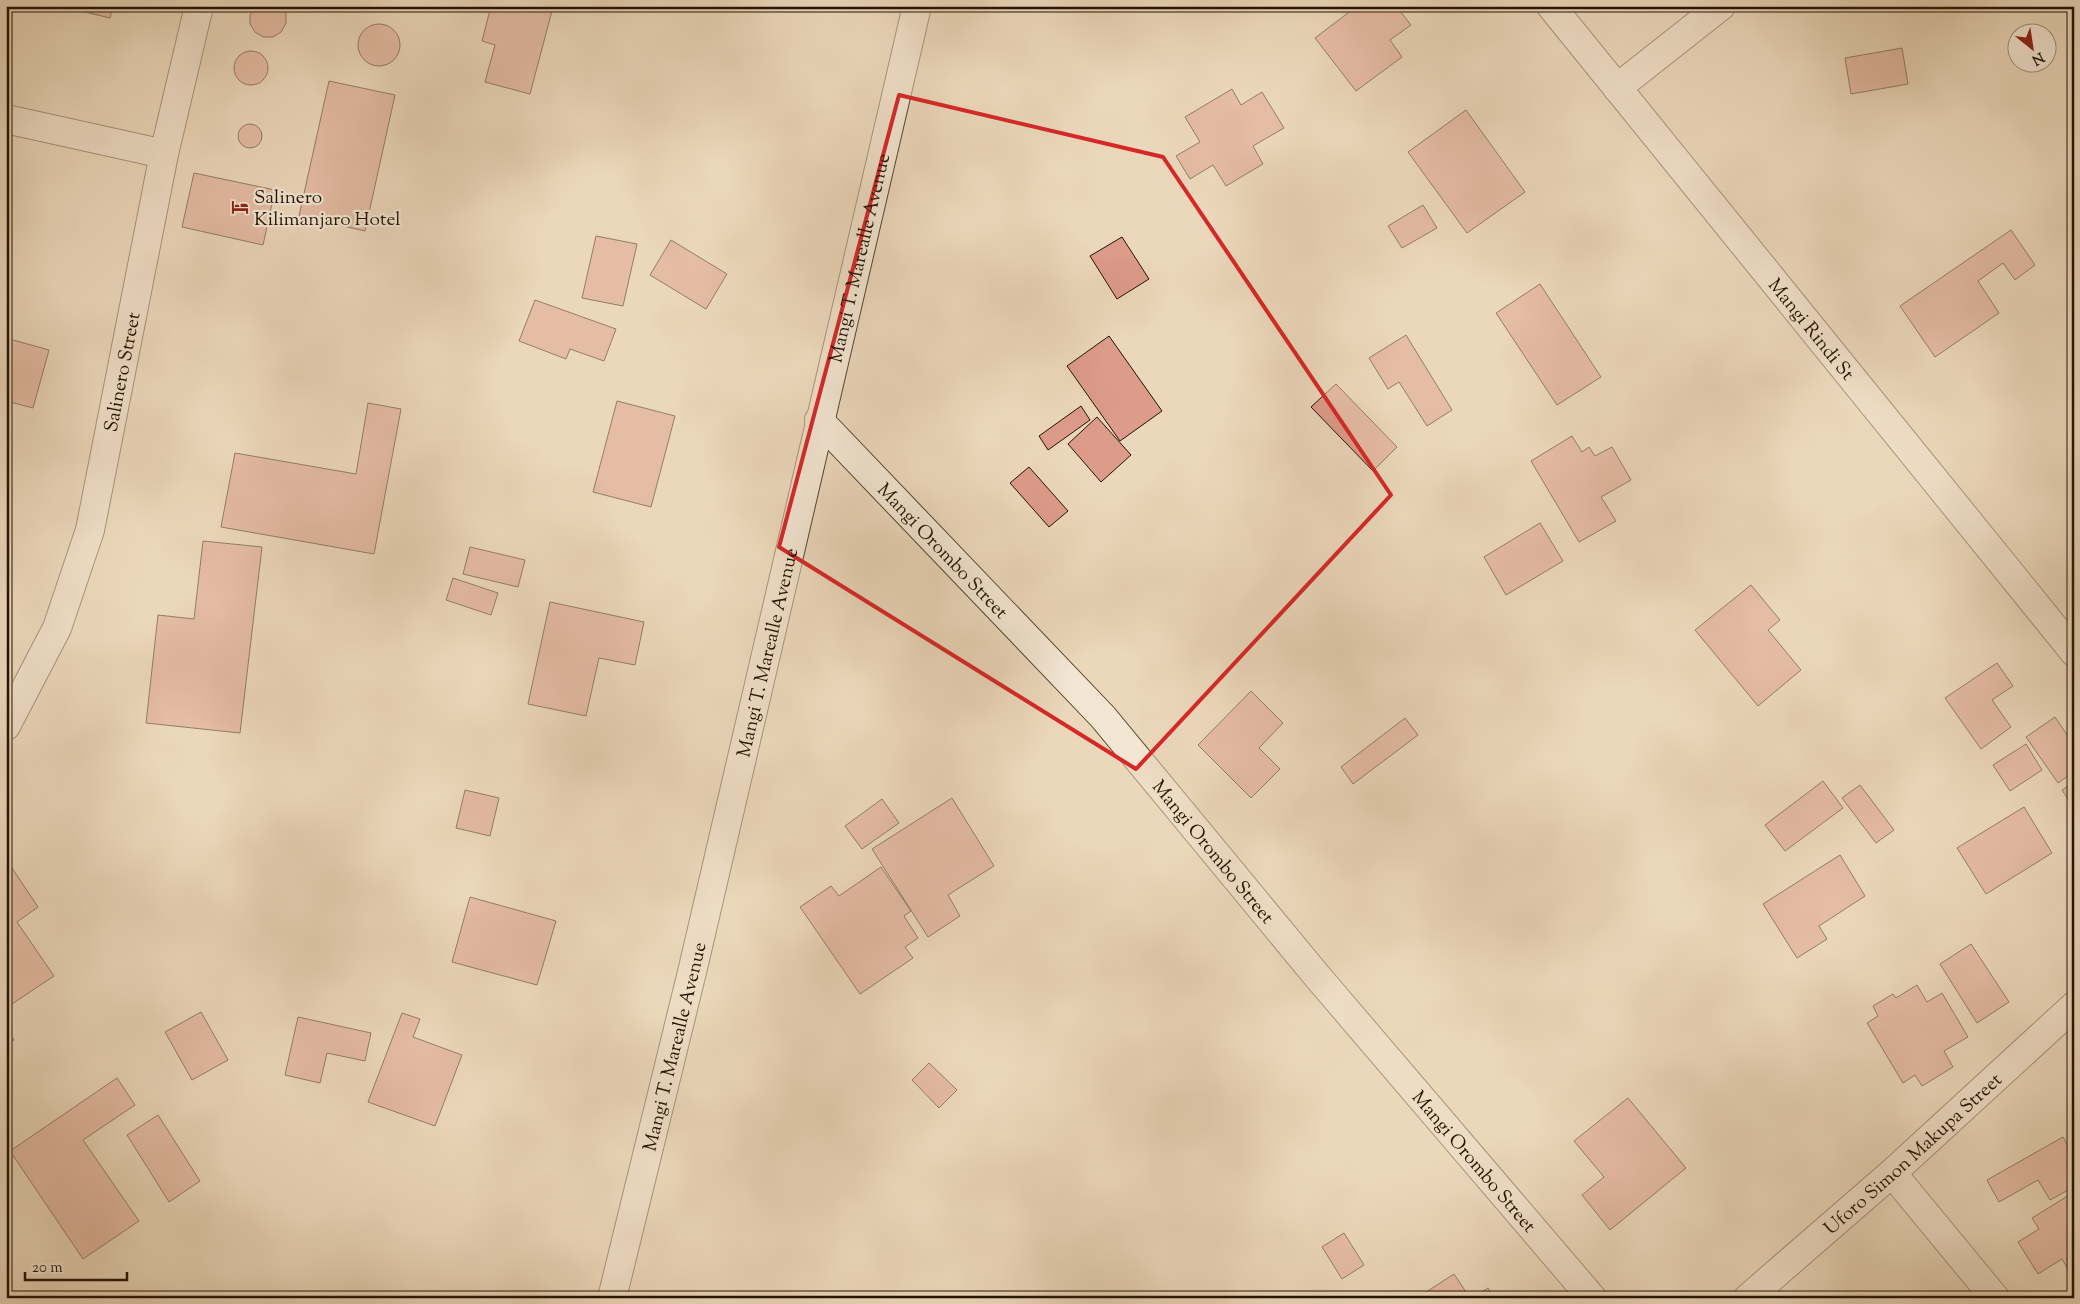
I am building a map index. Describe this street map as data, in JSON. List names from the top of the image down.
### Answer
{
  "streets": {
    "street": [
      "Mangi T. Marealle Avenue",
      "Mangi Rindi St",
      "Salinero Street",
      "Mangi Orombo Street",
      "Uforo Simon Makupa Street"
    ]
  },
  "crossings": [
    ["Mangi T. Marealle Avenue", "Mangi Orombo Street"]
  ],
  "places": {
    "hotel": ["Salinero Kilimanjaro Hotel"]
  },
  "scale_bar": "20 m",
  "north": "bottom right"
}
